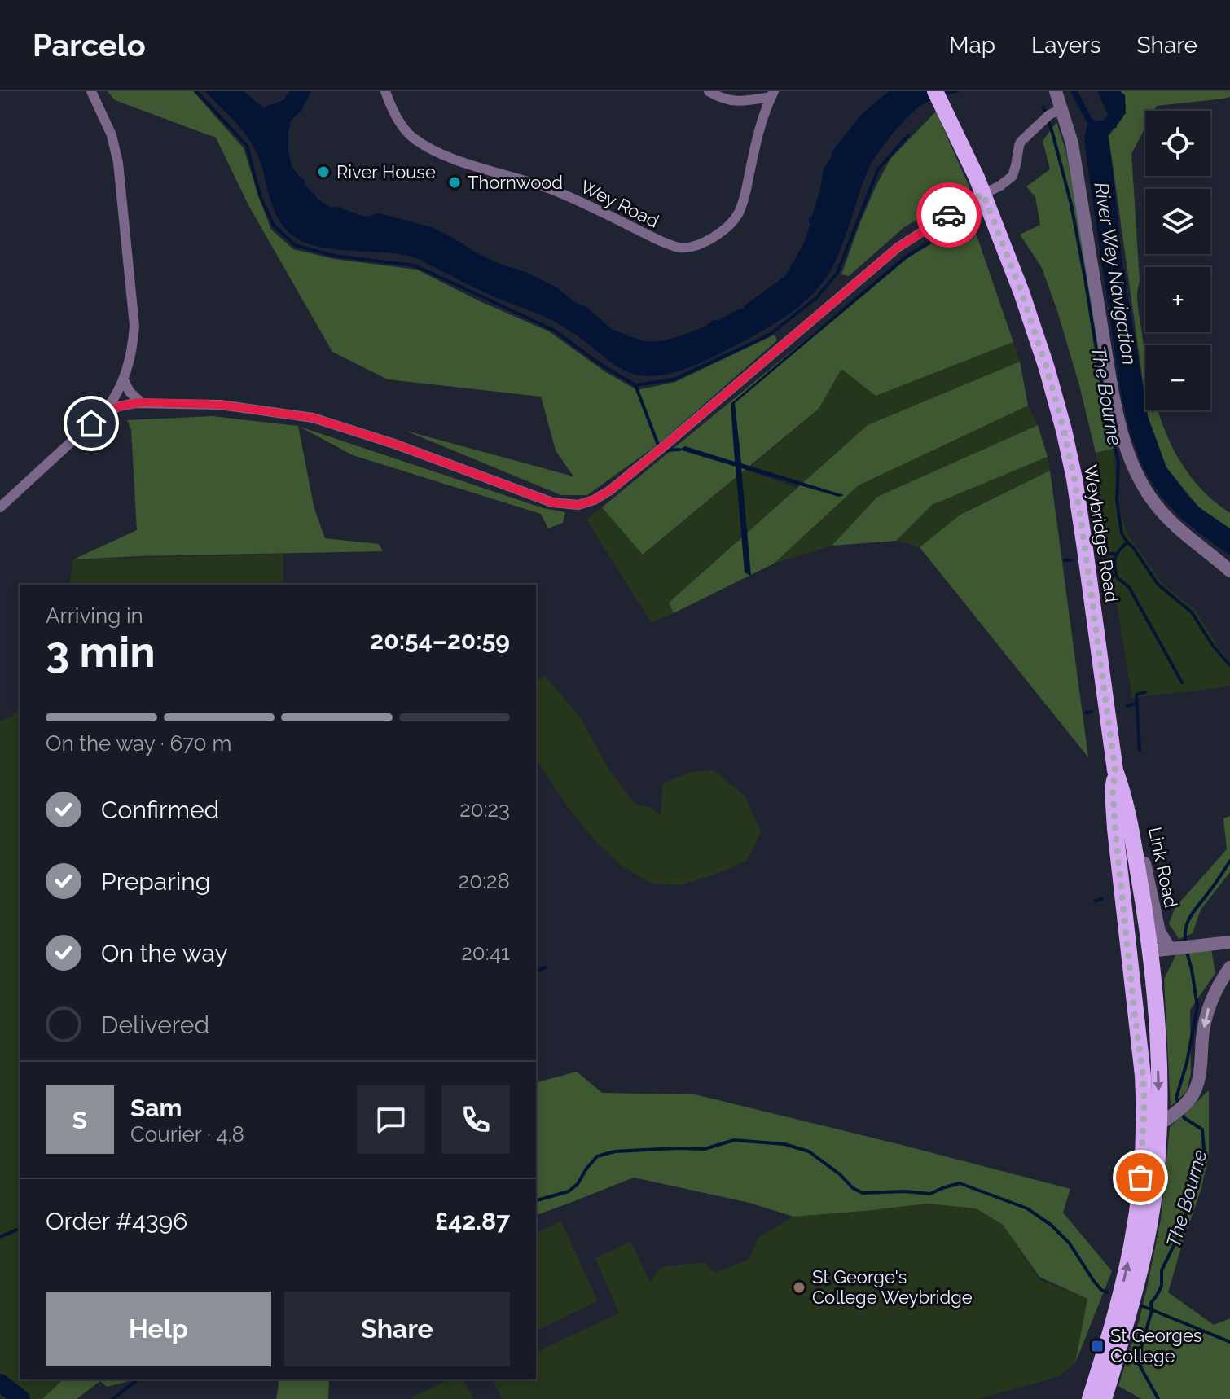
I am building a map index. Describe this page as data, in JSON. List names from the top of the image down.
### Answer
{
  "streets": {
    "main road": ["Weybridge Road"],
    "street": ["Wey Road", "Link Road"]
  },
  "crossings": [
    ["Weybridge Road", "Link Road"]
  ],
  "water": ["River Wey Navigation", "The Bourne"],
  "places": {
    "other": ["River House", "Thornwood", "St George's College Weybridge"],
    "transit": ["St Georges College"]
  },
  "page": {
    "header": "Parcelo",
    "nav": ["Map", "Layers", "Share"],
    "map_buttons": ["+", "−"],
    "heading": ["3 min", "Arriving in", "20:54–20:59"],
    "panel": [
      "Sam",
      "Courier · 4.8",
      "Order #4396",
      "£42.87"
    ],
    "bar": "On the way · 670 m",
    "list": [
      ["Confirmed", "20:23"],
      ["Preparing", "20:28"],
      ["On the way", "20:41"],
      "Delivered"
    ],
    "round": "S",
    "buttons": ["Help", "Share"]
  }
}
